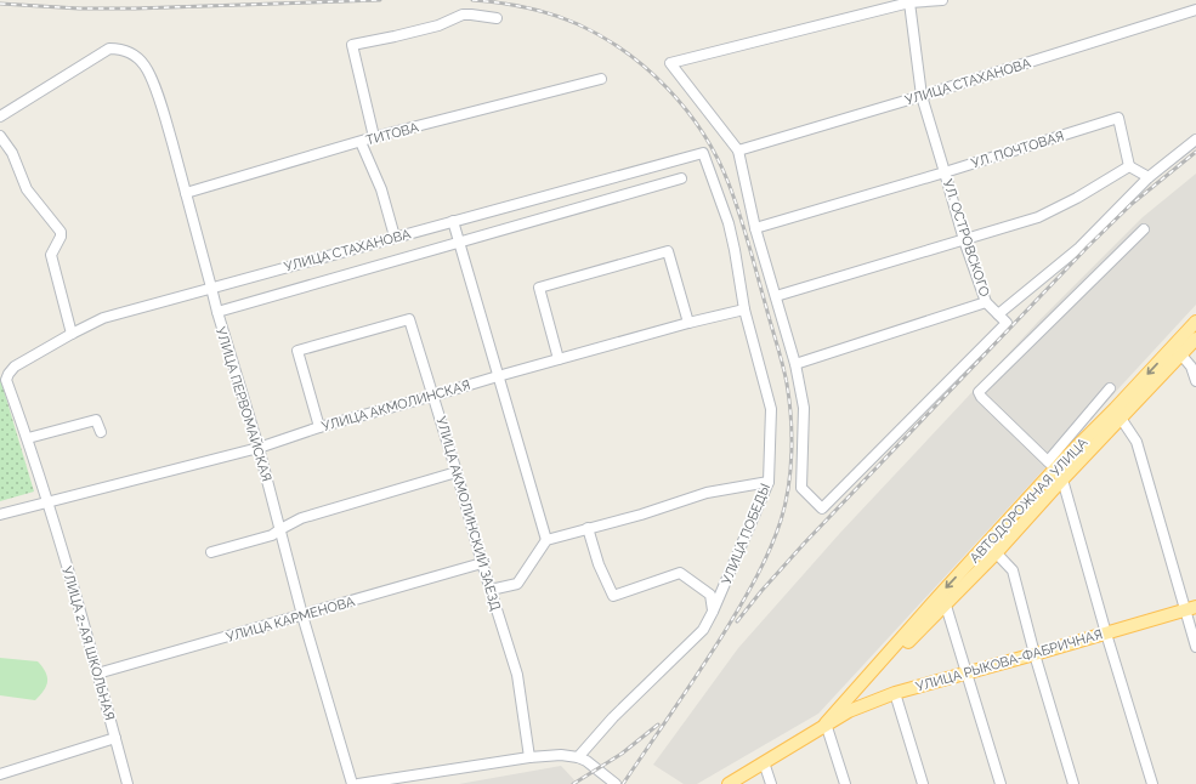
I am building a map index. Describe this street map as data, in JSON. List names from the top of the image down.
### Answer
{
  "streets": {
    "main road": ["АВТОДОРОЖНАЯ УЛИЦА", "УЛИЦА РЫКОВА-ФАБРИЧНАЯ"],
    "street": [
      "УЛИЦА СТАХАНОВА",
      "ТИТОВА",
      "УЛ. ПОЧТОВАЯ",
      "УЛ. ОСТРОВСКОГО",
      "УЛИЦА ПЕРВОМАЙСКАЯ",
      "УЛИЦА АКМОЛИНСКАЯ",
      "УЛИЦА АКМОЛИНСКИЙ ЗАЕЗД",
      "УЛИЦА ПОБЕДЫ",
      "УЛИЦА КАРМЕНОВА",
      "УЛИЦА 2-АЯ ШКОЛЬНАЯ"
    ]
  },
  "crossings": [
    ["УЛИЦА СТАХАНОВА", "УЛ. ОСТРОВСКОГО"],
    ["УЛИЦА СТАХАНОВА", "УЛИЦА ПЕРВОМАЙСКАЯ"],
    ["УЛИЦА СТАХАНОВА", "УЛИЦА ПОБЕДЫ"],
    ["УЛИЦА СТАХАНОВА", "УЛИЦА 2-АЯ ШКОЛЬНАЯ"],
    ["ТИТОВА", "УЛИЦА ПЕРВОМАЙСКАЯ"],
    ["УЛ. ПОЧТОВАЯ", "УЛ. ОСТРОВСКОГО"],
    ["УЛИЦА ПЕРВОМАЙСКАЯ", "УЛИЦА АКМОЛИНСКАЯ"],
    ["УЛИЦА ПЕРВОМАЙСКАЯ", "УЛИЦА КАРМЕНОВА"],
    ["УЛИЦА АКМОЛИНСКАЯ", "УЛИЦА АКМОЛИНСКИЙ ЗАЕЗД"],
    ["УЛИЦА АКМОЛИНСКАЯ", "УЛИЦА ПОБЕДЫ"],
    ["УЛИЦА АКМОЛИНСКАЯ", "УЛИЦА 2-АЯ ШКОЛЬНАЯ"],
    ["АВТОДОРОЖНАЯ УЛИЦА", "УЛИЦА РЫКОВА-ФАБРИЧНАЯ"],
    ["УЛИЦА АКМОЛИНСКИЙ ЗАЕЗД", "УЛИЦА КАРМЕНОВА"],
    ["УЛИЦА КАРМЕНОВА", "УЛИЦА 2-АЯ ШКОЛЬНАЯ"]
  ]
}
